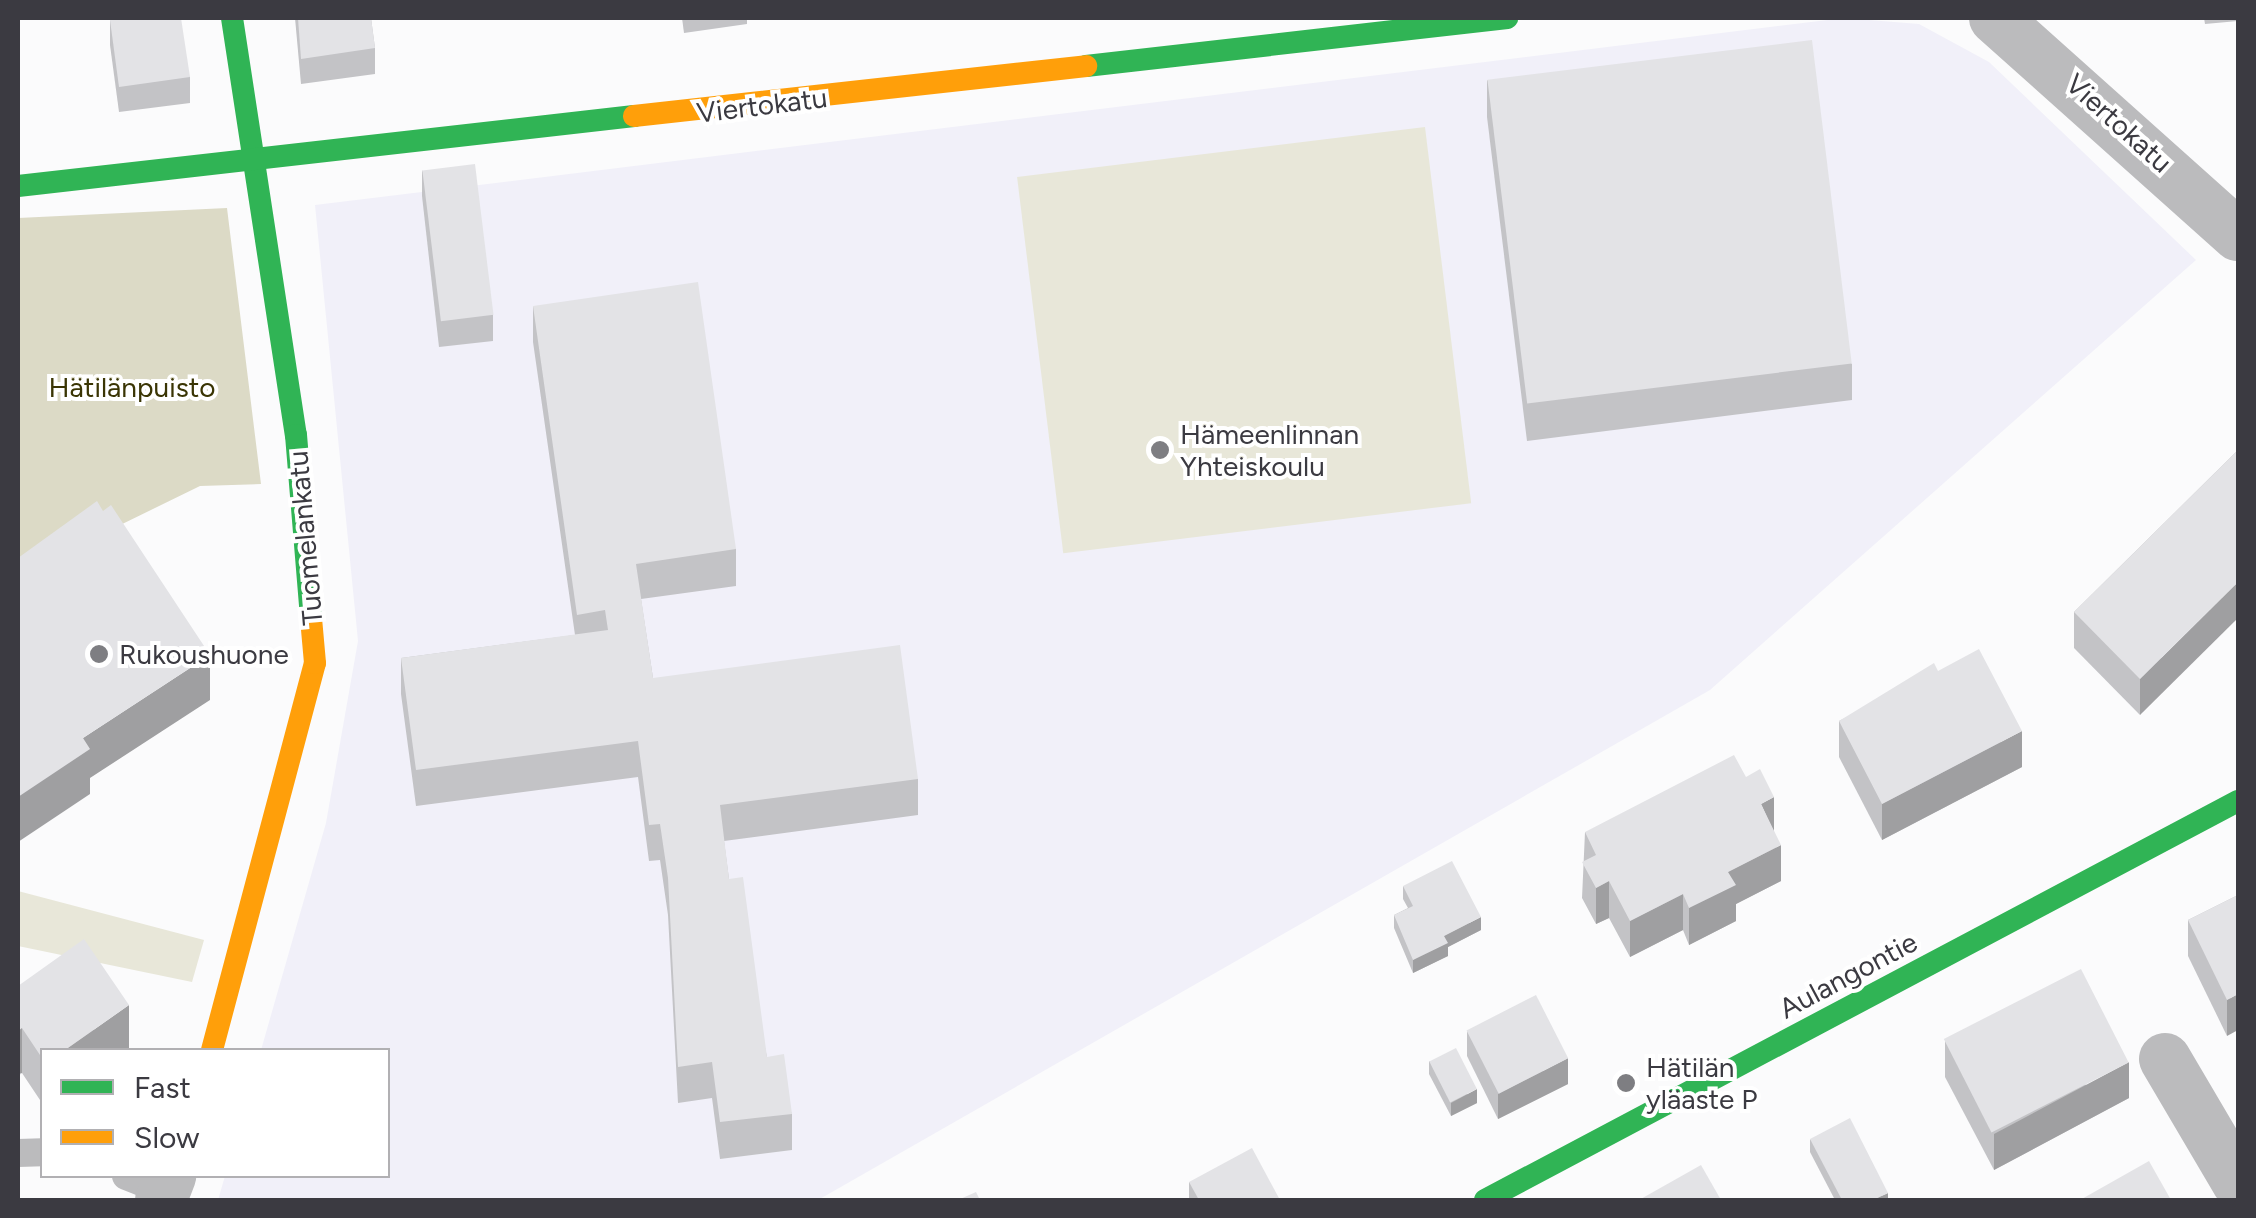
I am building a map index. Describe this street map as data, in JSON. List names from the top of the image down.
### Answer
{
  "streets": {
    "street": ["Viertokatu", "Tuomelankatu", "Aulangontie"]
  },
  "crossings": [
    ["Viertokatu", "Tuomelankatu"]
  ],
  "parks": ["Hätilänpuisto"],
  "places": ["Hämeenlinnan Yhteiskoulu", "Rukoushuone", "Hätilän yläaste P"],
  "legend": ["Fast", "Slow"]
}
